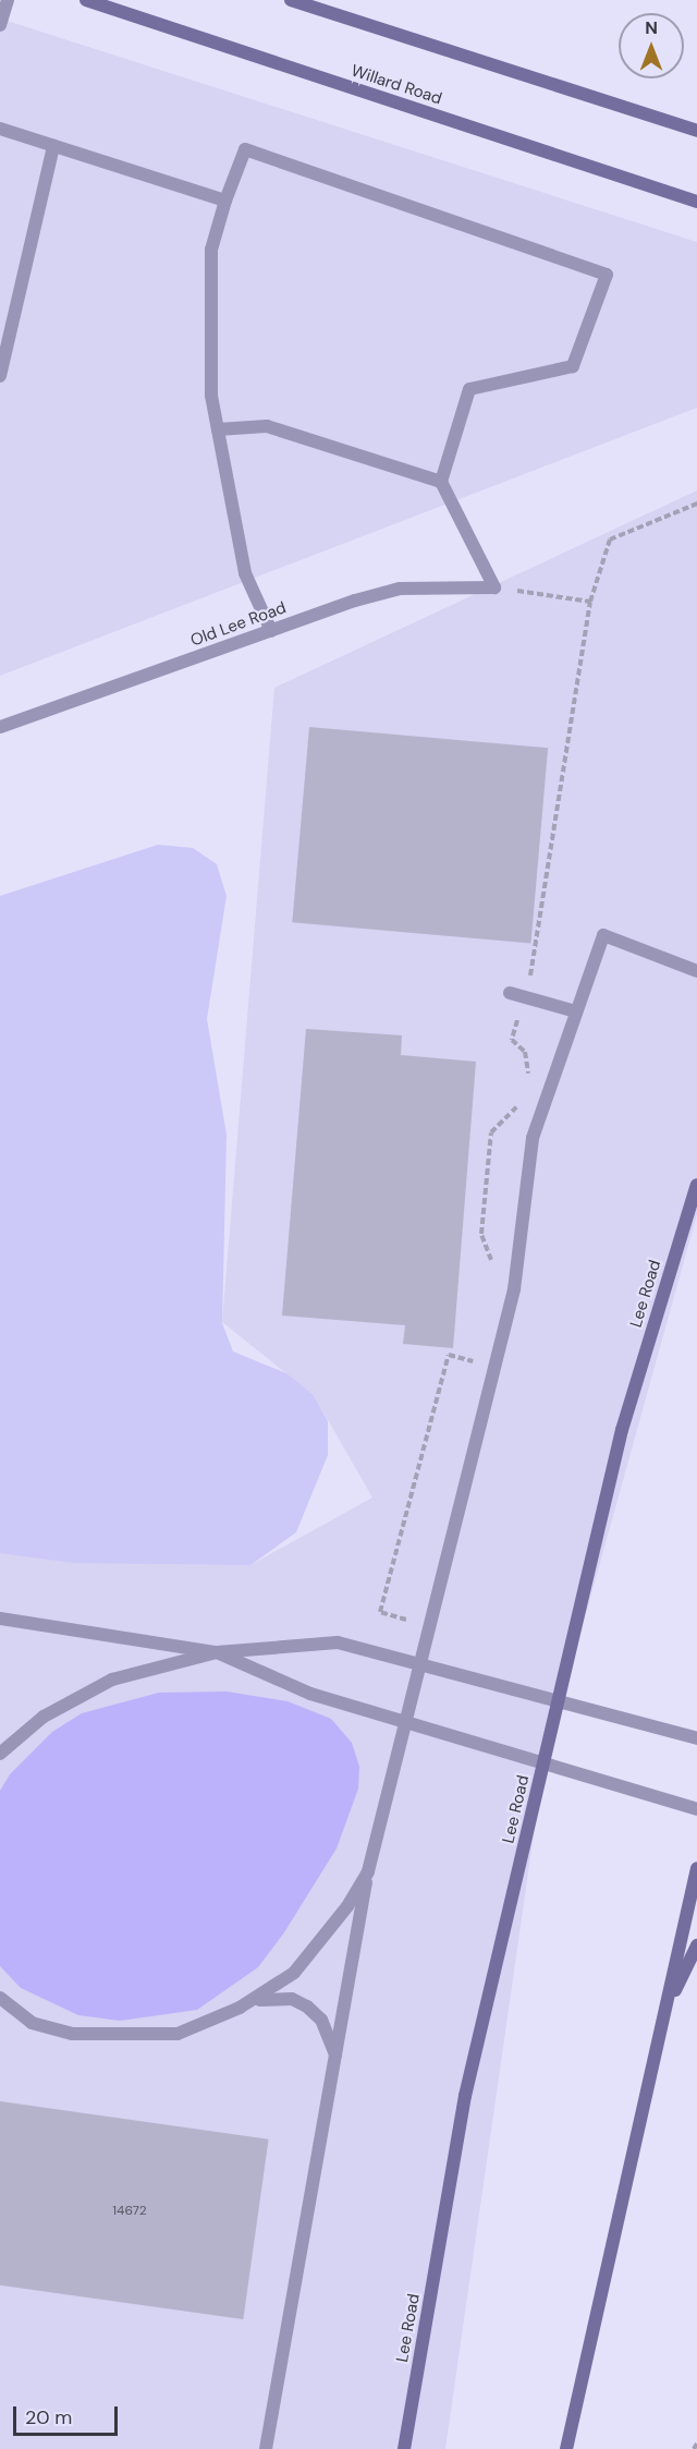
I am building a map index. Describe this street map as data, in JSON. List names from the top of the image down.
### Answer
{
  "streets": {
    "street": ["Willard Road", "Old Lee Road", "Lee Road"]
  },
  "house_numbers": ["14672"],
  "scale_bar": "20 m",
  "north": "top"
}
